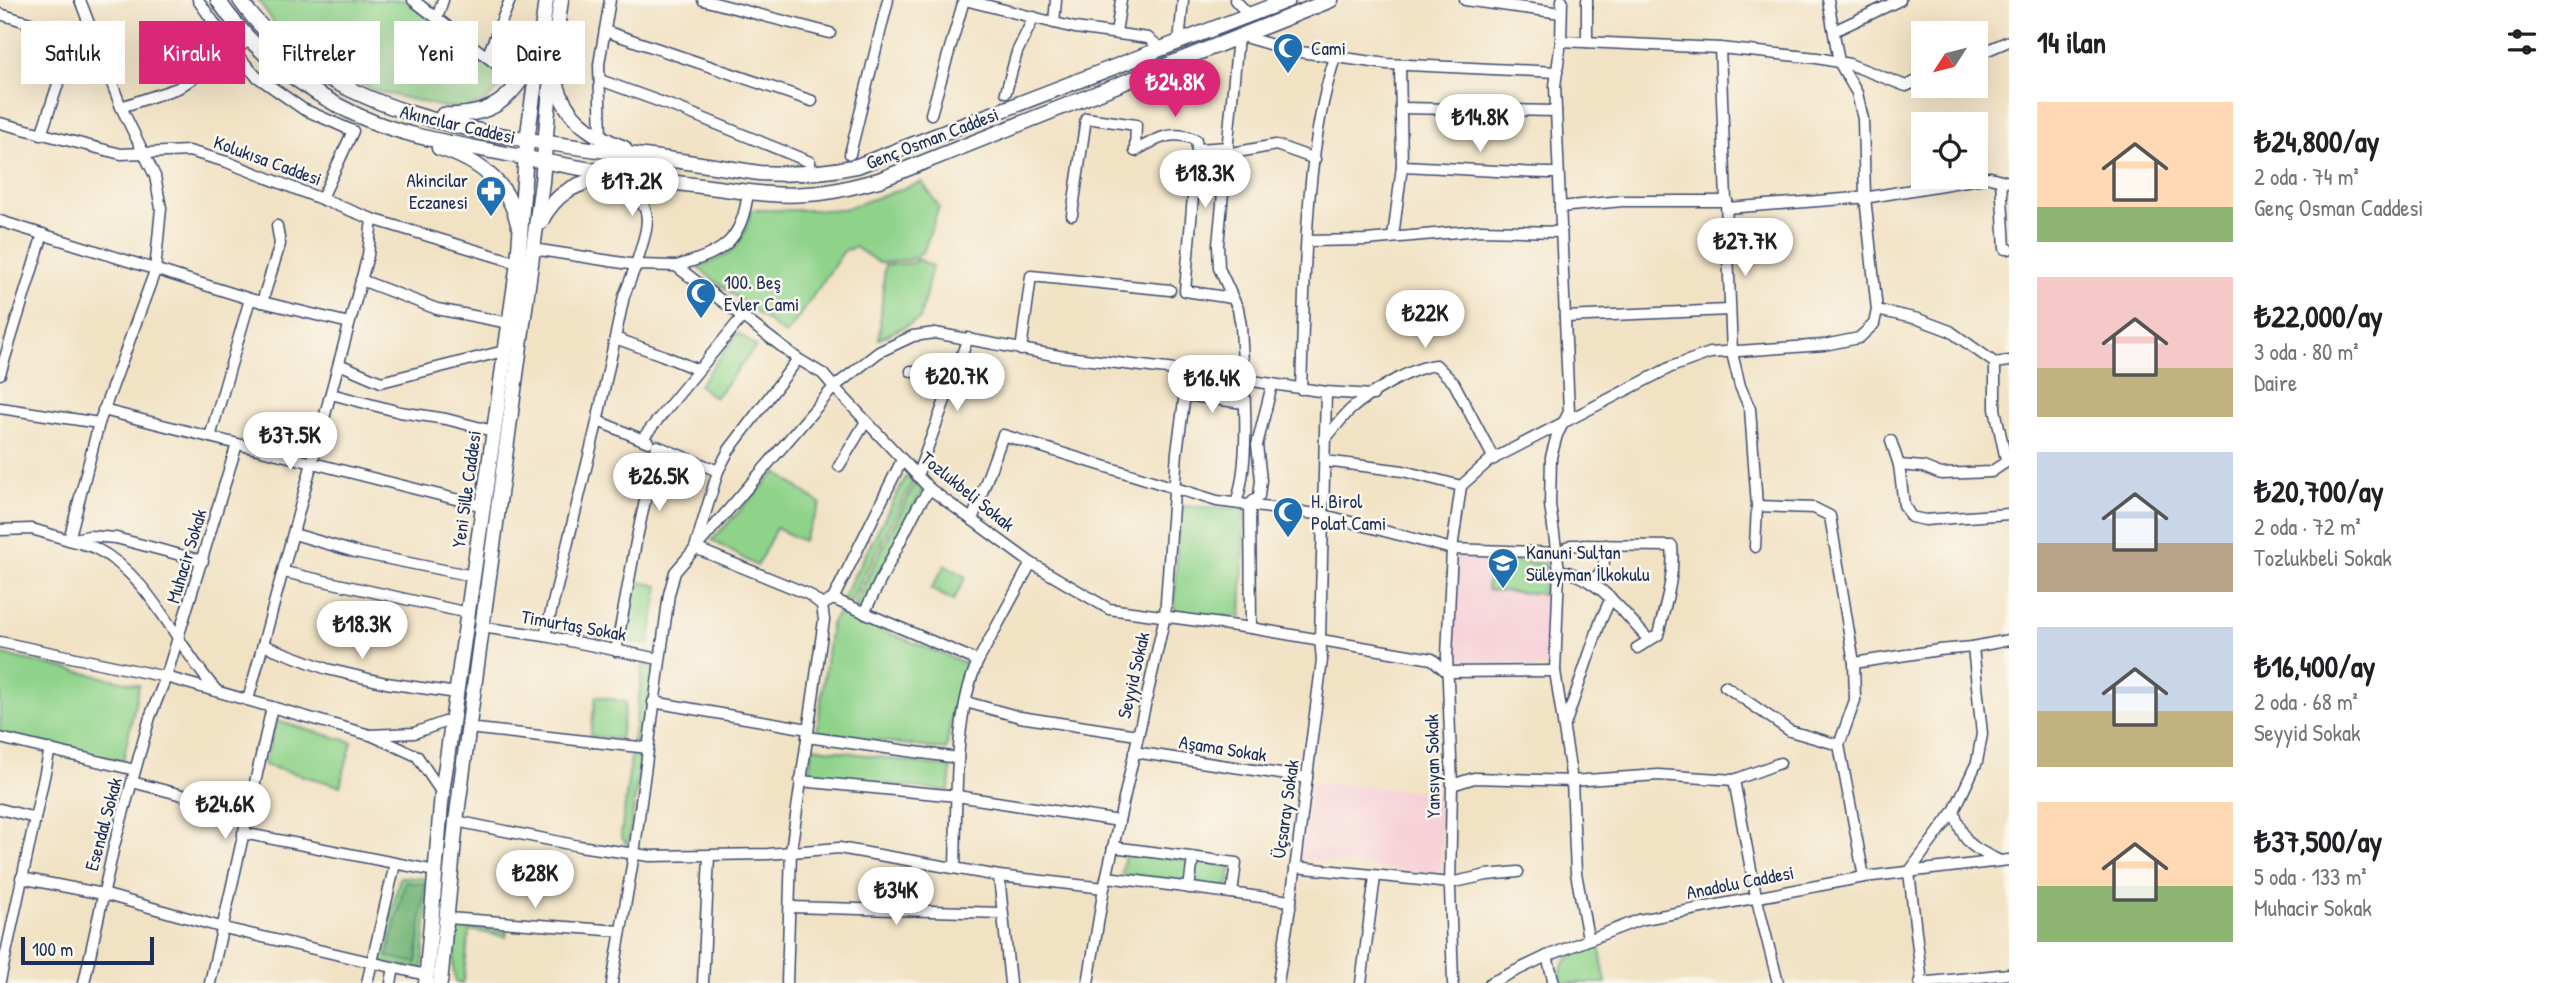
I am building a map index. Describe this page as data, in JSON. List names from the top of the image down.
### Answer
{
  "streets": {
    "main road": ["Akıncılar Caddesi", "Genç Osman Caddesi", "Yeni Sille Caddesi"],
    "street": [
      "Kolukısa Caddesi",
      "Tozlukbeli Sokak",
      "Muhacir Sokak",
      "Timurtaş Sokak",
      "Seyyid Sokak",
      "Aşama Sokak",
      "Yansıyan Sokak",
      "Üçsaray Sokak",
      "Esendal Sokak",
      "Anadolu Caddesi"
    ]
  },
  "crossings": [
    ["Akıncılar Caddesi", "Genç Osman Caddesi"],
    ["Akıncılar Caddesi", "Yeni Sille Caddesi"],
    ["Genç Osman Caddesi", "Yeni Sille Caddesi"],
    ["Kolukısa Caddesi", "Yeni Sille Caddesi"],
    ["Yeni Sille Caddesi", "Timurtaş Sokak"],
    ["Tozlukbeli Sokak", "Seyyid Sokak"],
    ["Tozlukbeli Sokak", "Yansıyan Sokak"],
    ["Tozlukbeli Sokak", "Üçsaray Sokak"],
    ["Muhacir Sokak", "Esendal Sokak"],
    ["Seyyid Sokak", "Aşama Sokak"],
    ["Aşama Sokak", "Üçsaray Sokak"]
  ],
  "places": {
    "mosque": ["Cami", "100. Beş Evler Cami", "H. Birol Polat Cami"],
    "pharmacy": ["Akincilar Eczanesi"],
    "school or university": ["Kanuni Sultan Süleyman İlkokulu"]
  },
  "scale_bar": "100 m",
  "north": "bottom left",
  "page": {
    "heading": "14 ilan",
    "chip": [
      "Satılık",
      "Kiralık",
      "Filtreler",
      "Yeni",
      "Daire"
    ],
    "price": [
      "₺24.8K",
      "₺14.8K",
      "₺18.3K",
      "₺17.2K",
      "₺27.7K",
      "₺22K",
      "₺20.7K",
      "₺16.4K",
      "₺37.5K",
      "₺26.5K",
      "₺18.3K",
      "₺24.6K",
      "₺28K",
      "₺34K"
    ],
    "list": [
      {
        "name": "₺24,800/ay",
        "note": "2 oda · 74 m² · Genç Osman Caddesi"
      },
      {
        "name": "₺22,000/ay",
        "note": "3 oda · 80 m² · Daire"
      },
      {
        "name": "₺20,700/ay",
        "note": "2 oda · 72 m² · Tozlukbeli Sokak"
      },
      {
        "name": "₺16,400/ay",
        "note": "2 oda · 68 m² · Seyyid Sokak"
      },
      {
        "name": "₺37,500/ay",
        "note": "5 oda · 133 m² · Muhacir Sokak"
      }
    ],
    "scale": "100 m"
  }
}
